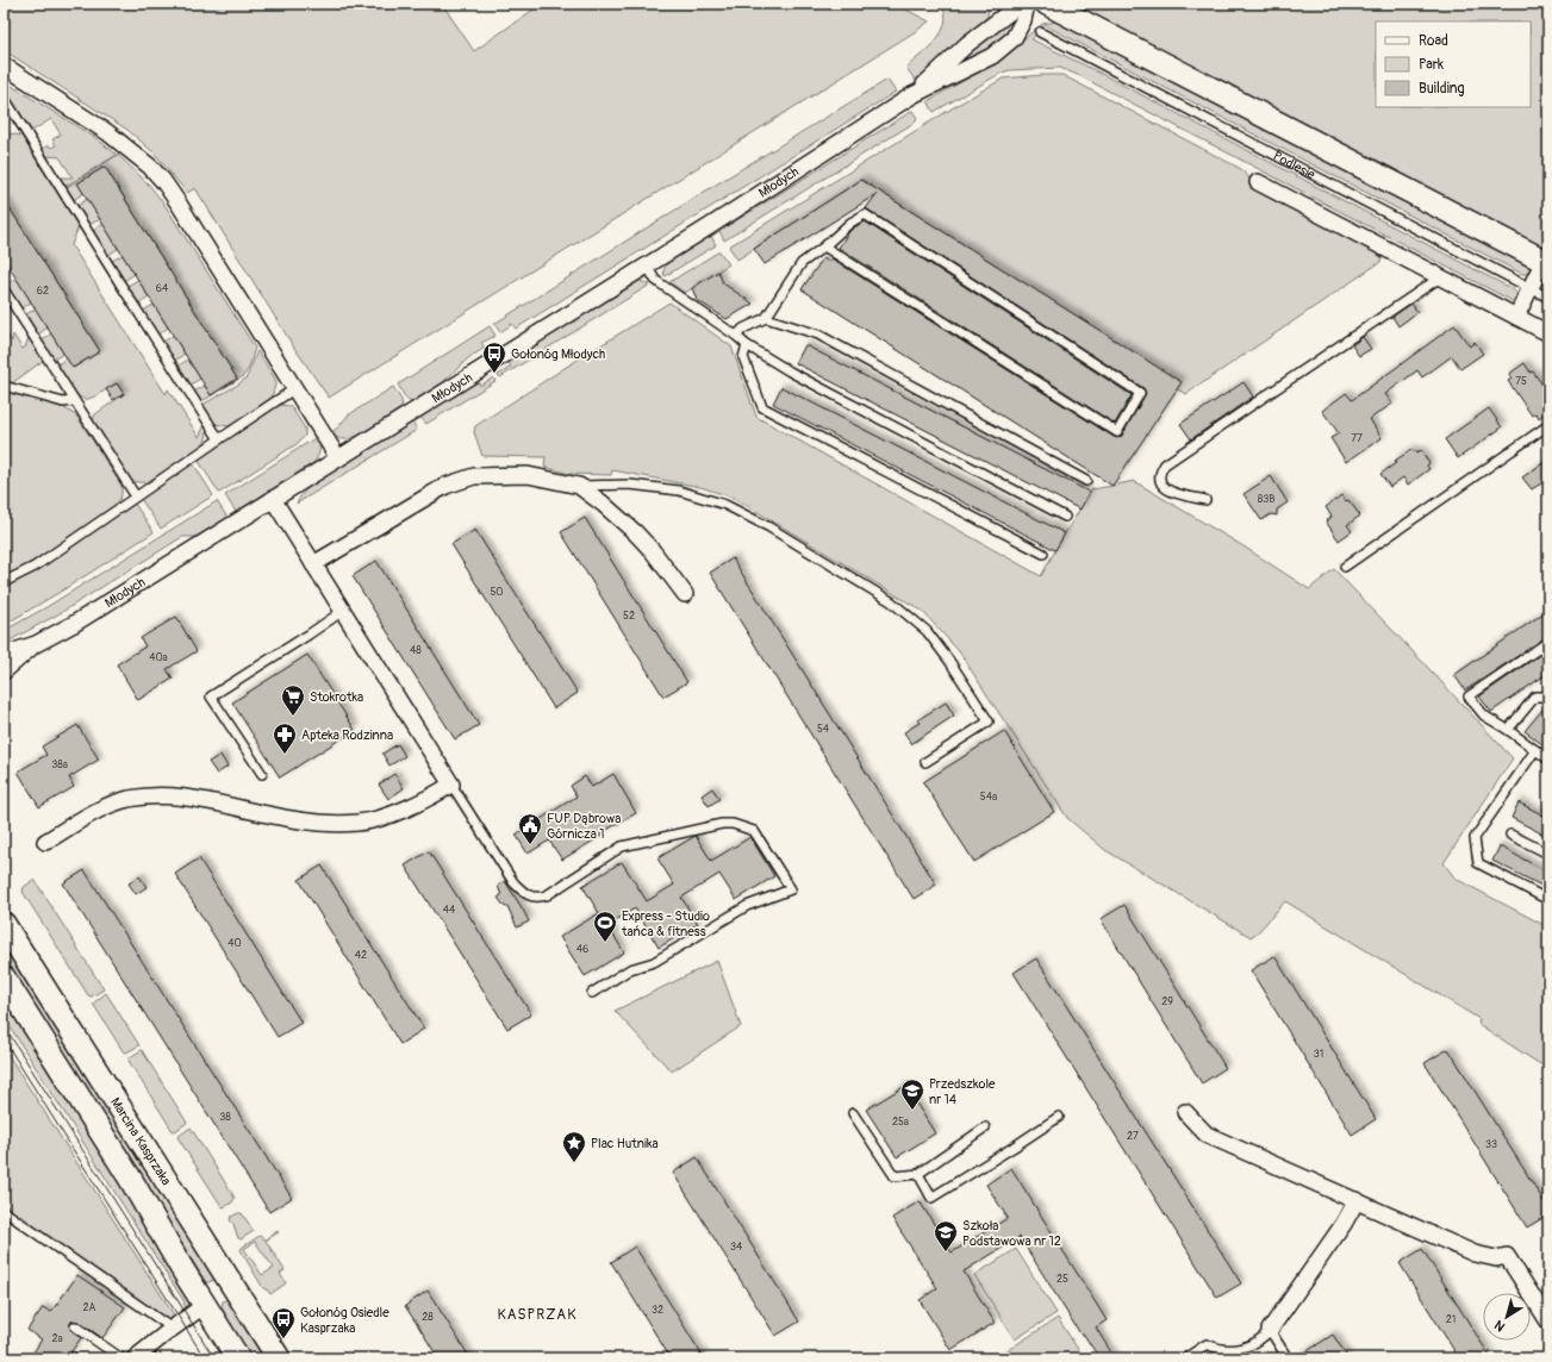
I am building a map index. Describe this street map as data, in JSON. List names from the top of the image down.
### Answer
{
  "streets": {
    "street": ["Młodych", "Marcina Kasprzaka"],
    "lane": ["Podlesie"]
  },
  "districts": ["KASPRZAK"],
  "places": {
    "bus stop": ["Gołonóg Młodych", "Gołonóg Osiedle Kasprzaka"],
    "supermarket": ["Stokrotka"],
    "pharmacy": ["Apteka Rodzinna"],
    "public building": ["FUP Dąbrowa Górnicza 1"],
    "sports": ["Express - Studio tańca & fitness"],
    "school or university": ["Przedszkole nr 14", "Szkoła Podstawowa nr 12"],
    "place": ["Plac Hutnika"]
  },
  "house_numbers": [
    "64",
    "62",
    "75",
    "77",
    "83B",
    "50",
    "52",
    "48",
    "40a",
    "54",
    "38a",
    "54a",
    "44",
    "40",
    "46",
    "42",
    "29",
    "31",
    "38",
    "25a",
    "27",
    "33",
    "34",
    "25",
    "2A",
    "32",
    "28",
    "21",
    "2a"
  ],
  "legend": ["Road", "Park", "Building"],
  "north": "bottom left"
}
